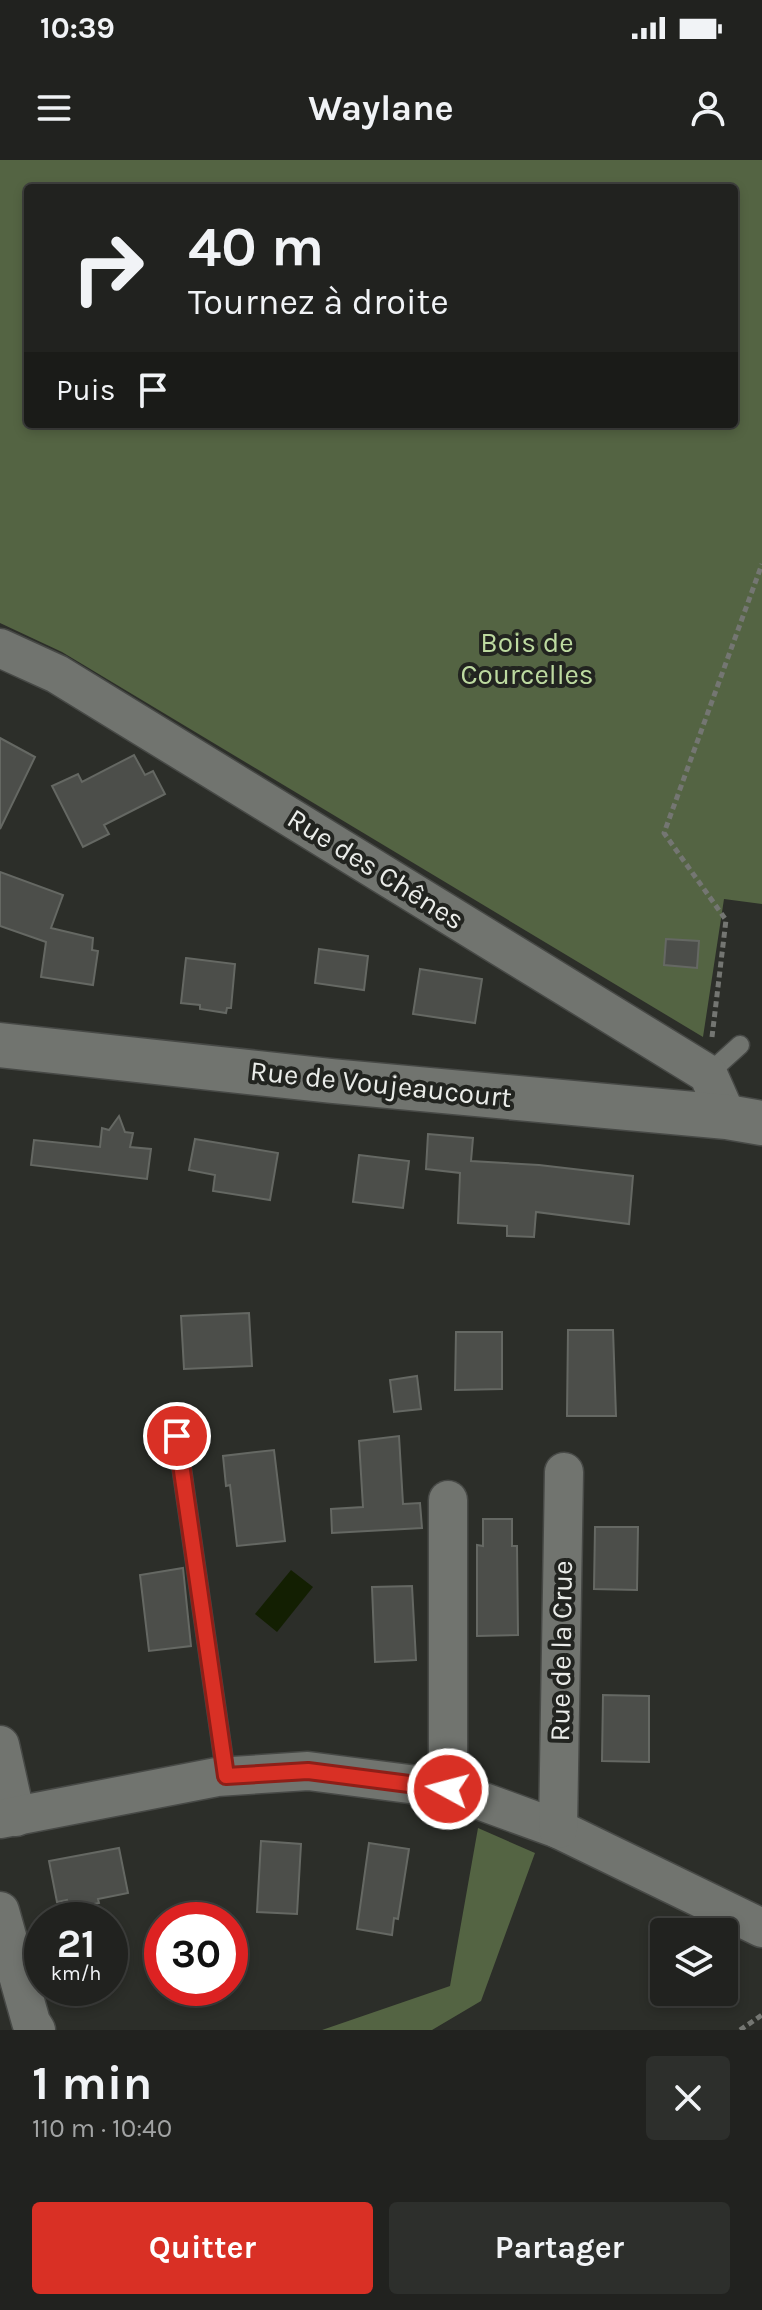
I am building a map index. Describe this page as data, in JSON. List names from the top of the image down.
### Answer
{
  "streets": {
    "main road": ["Rue de Voujeaucourt"],
    "street": ["Rue des Chênes", "Rue de la Crue"]
  },
  "parks": ["Bois de Courcelles"],
  "page": {
    "status": "10:39",
    "header": "Waylane",
    "turn": ["40 m", "Tournez à droite"],
    "then": "Puis",
    "speed": "21 km/h",
    "limit": "30",
    "heading": ["1 min", "110 m · 10:40"],
    "buttons": ["Quitter", "Partager"]
  }
}
